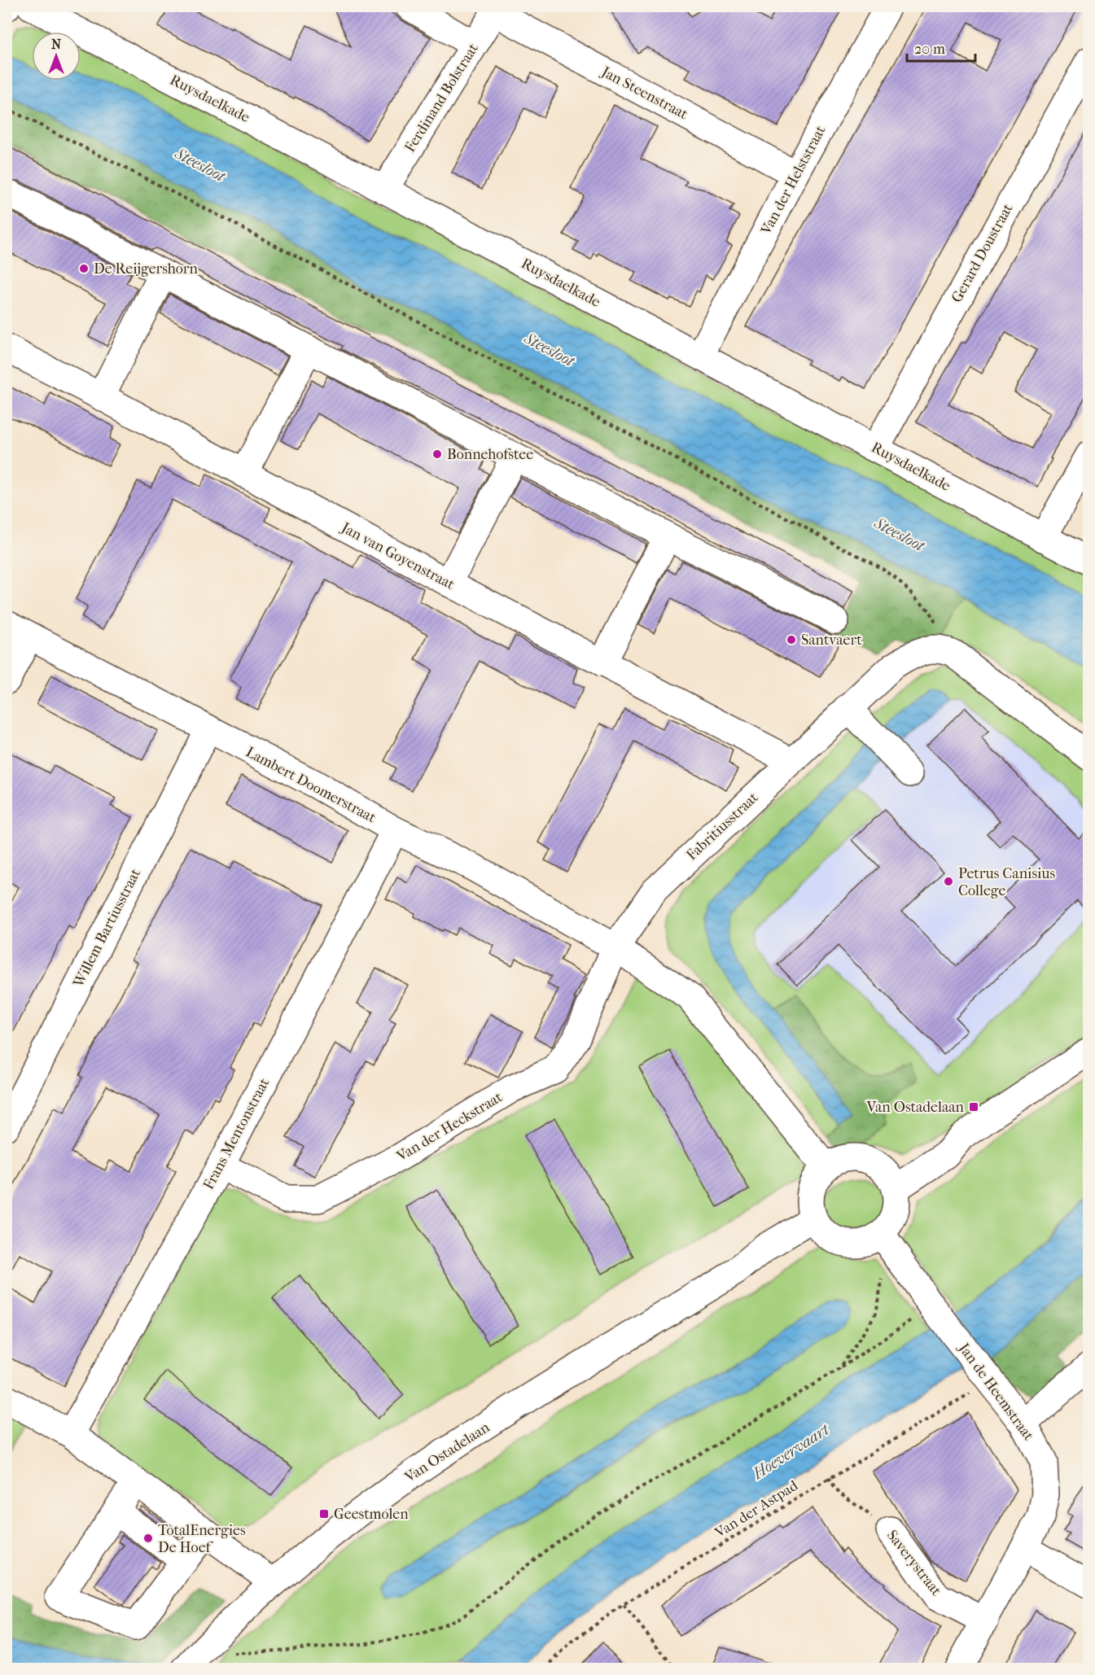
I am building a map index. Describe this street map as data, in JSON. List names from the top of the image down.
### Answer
{
  "streets": {
    "street": [
      "Jan Steenstraat",
      "Ferdinand Bolstraat",
      "Ruysdaelkade",
      "Van der Helststraat",
      "Gerard Doustraat",
      "Jan van Goyenstraat",
      "Lambert Doomerstraat",
      "Fabritiusstraat",
      "Willem Bartiusstraat",
      "Van der Heckstraat",
      "Frans Mentonstraat",
      "Jan de Heemstraat",
      "Van Ostadelaan",
      "Saverystraat"
    ],
    "path": ["Van der Astpad"]
  },
  "crossings": [
    ["Jan Steenstraat", "Ferdinand Bolstraat"],
    ["Jan Steenstraat", "Van der Helststraat"],
    ["Ferdinand Bolstraat", "Ruysdaelkade"],
    ["Ruysdaelkade", "Van der Helststraat"],
    ["Ruysdaelkade", "Gerard Doustraat"],
    ["Jan van Goyenstraat", "Fabritiusstraat"],
    ["Lambert Doomerstraat", "Fabritiusstraat"],
    ["Lambert Doomerstraat", "Willem Bartiusstraat"],
    ["Lambert Doomerstraat", "Van der Heckstraat"],
    ["Lambert Doomerstraat", "Frans Mentonstraat"],
    ["Fabritiusstraat", "Van der Heckstraat"],
    ["Van der Heckstraat", "Frans Mentonstraat"],
    ["Jan de Heemstraat", "Van Ostadelaan"],
    ["Jan de Heemstraat", "Van der Astpad"],
    ["Jan de Heemstraat", "Saverystraat"],
    ["Van der Astpad", "Saverystraat"]
  ],
  "water": ["Steesloot", "Hoevervaart"],
  "places": {
    "other": [
      "De Reijgershorn",
      "Bonnehofstee",
      "Santvaert",
      "Petrus Canisius College",
      "TotalEnergies De Hoef"
    ],
    "transit": ["Van Ostadelaan", "Geestmolen"]
  },
  "scale_bar": "20 m",
  "north": "top"
}
